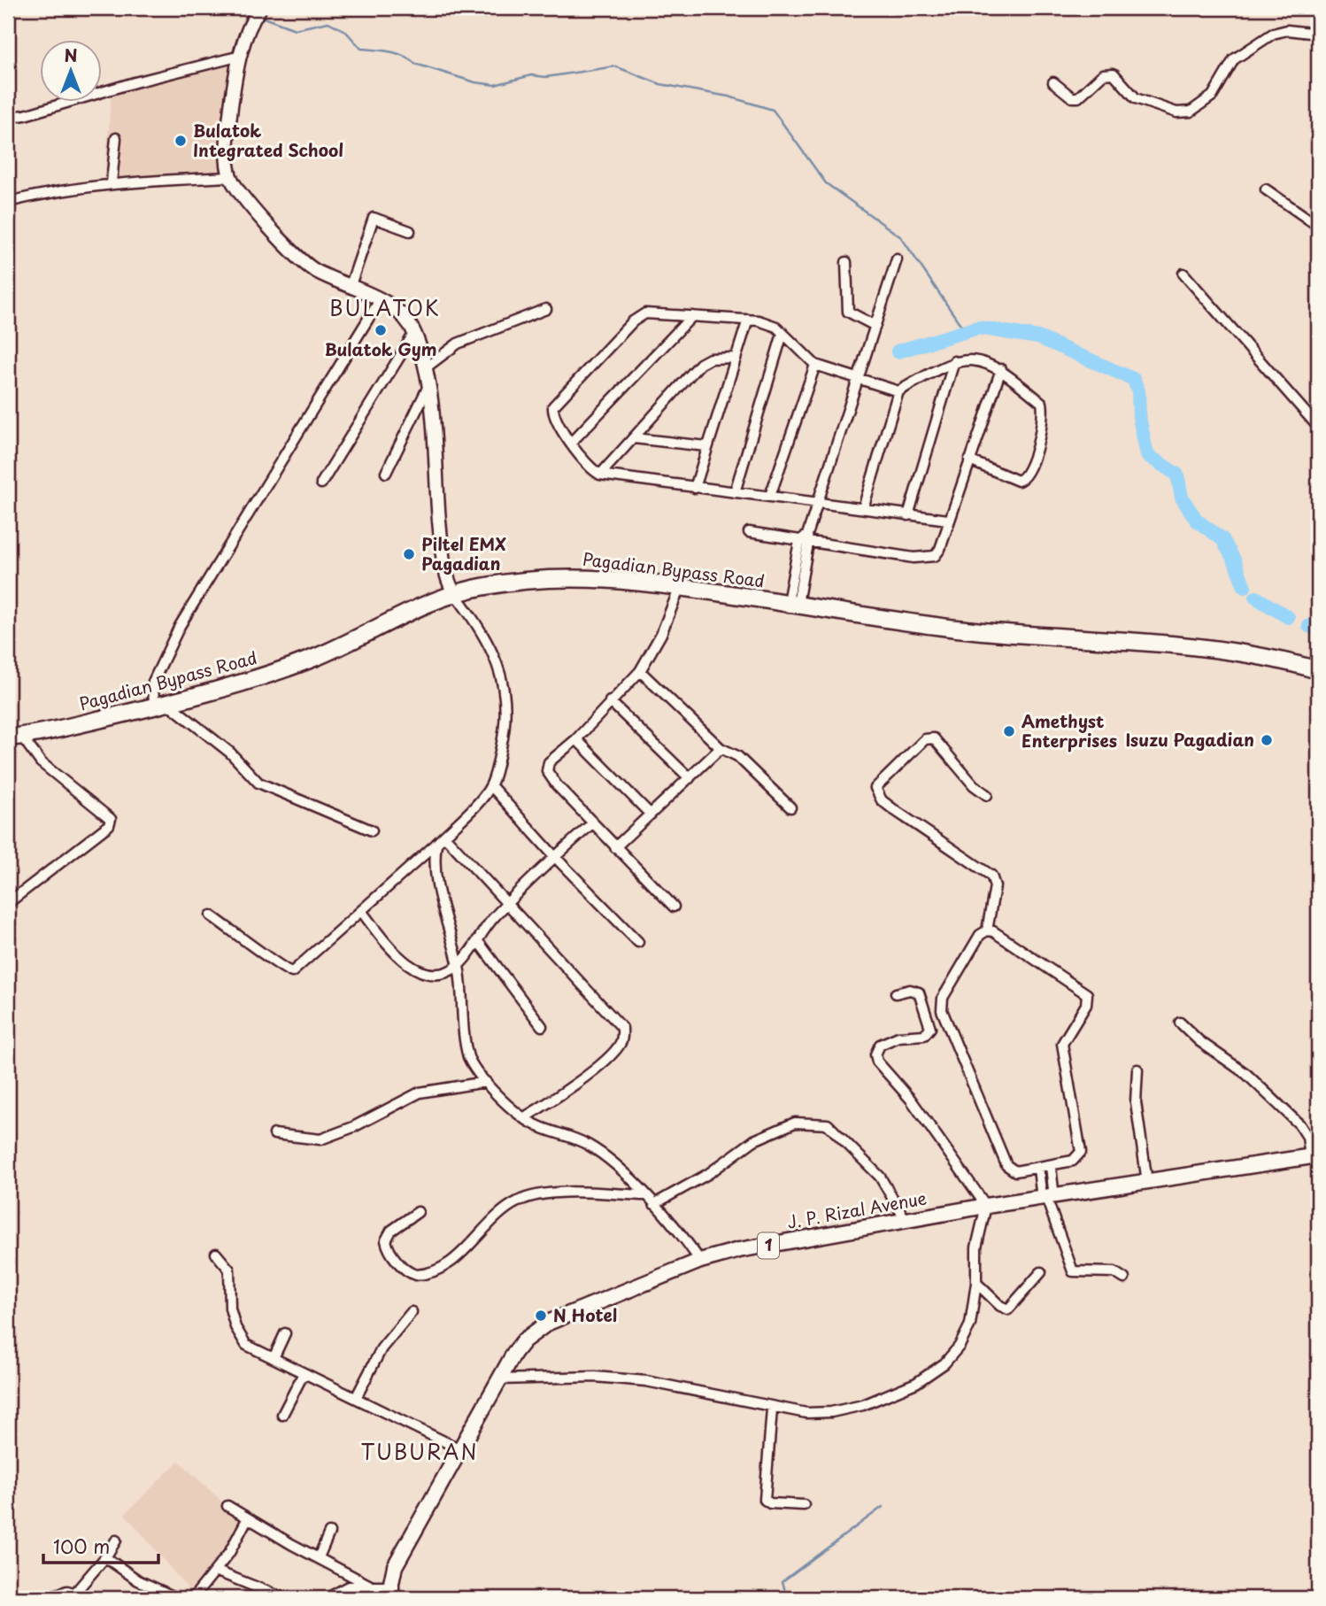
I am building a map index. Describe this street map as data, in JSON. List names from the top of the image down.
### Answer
{
  "streets": {
    "highway": ["Pagadian Bypass Road"],
    "main road": ["J. P. Rizal Avenue", "1"]
  },
  "districts": ["BULATOK", "TUBURAN"],
  "places": [
    "Bulatok Integrated School",
    "Bulatok Gym",
    "Piltel EMX Pagadian",
    "Amethyst Enterprises",
    "Isuzu Pagadian",
    "N Hotel"
  ],
  "scale_bar": "100 m",
  "north": "top"
}
